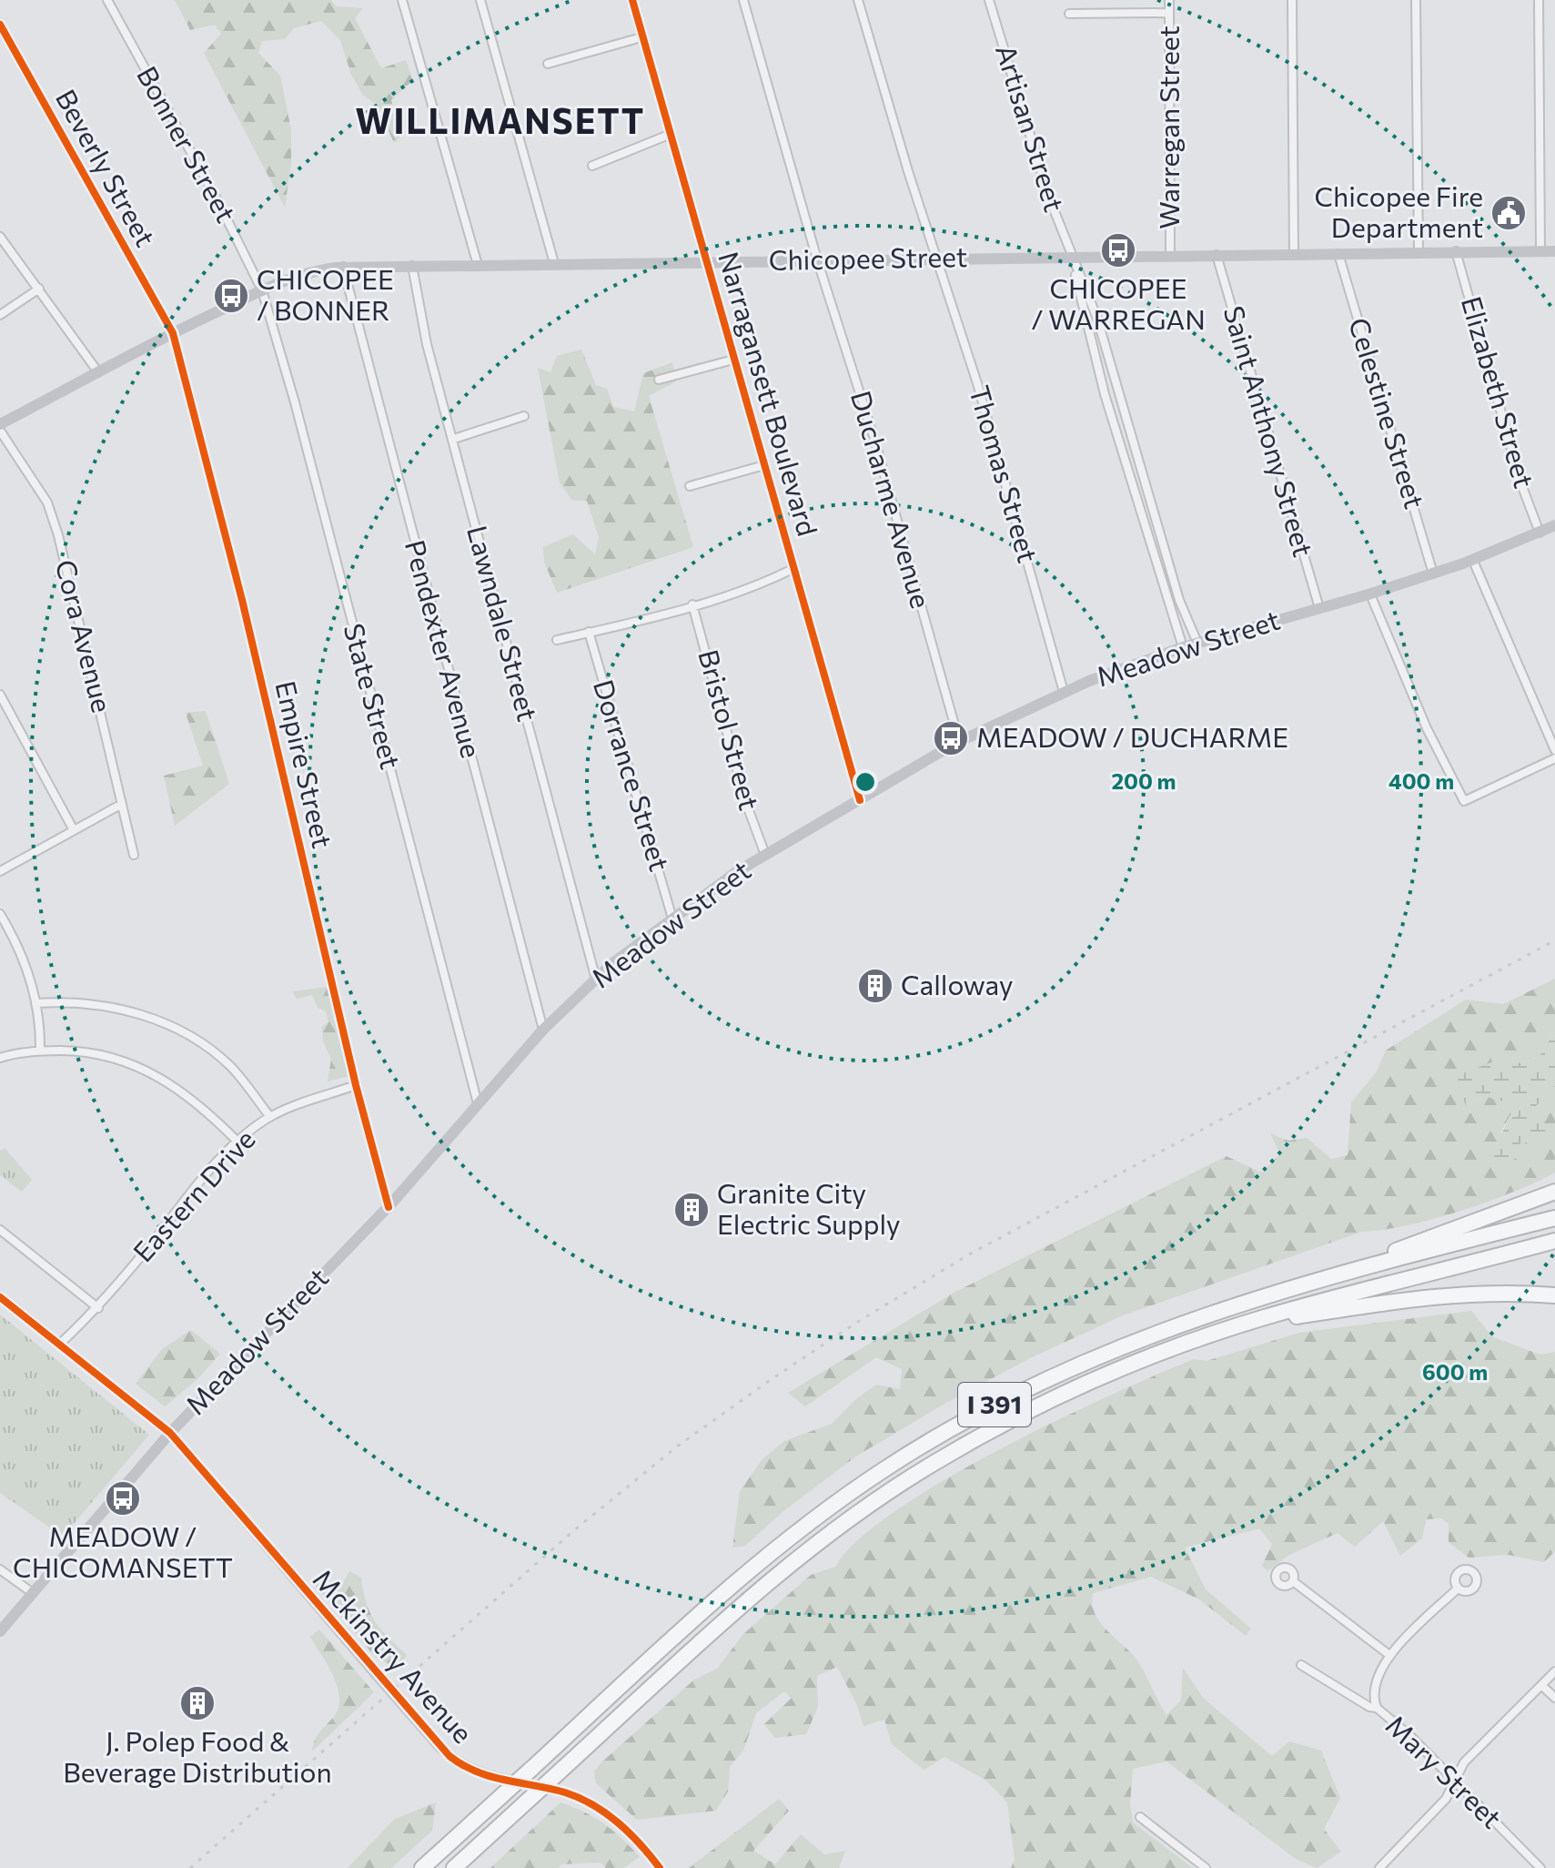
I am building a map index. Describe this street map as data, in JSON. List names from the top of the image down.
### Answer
{
  "streets": {
    "highway": ["I 391"],
    "main road": ["Chicopee Street", "Meadow Street", "Mckinstry Avenue"],
    "street": [
      "Warregan Street",
      "Artisan Street",
      "Bonner Street",
      "Beverly Street",
      "Elizabeth Street",
      "Narragansett Boulevard",
      "Celestine Street",
      "Saint Anthony Street",
      "Thomas Street",
      "Ducharme Avenue",
      "Lawndale Street",
      "Cora Avenue",
      "Pendexter Avenue",
      "State Street",
      "Bristol Street",
      "Empire Street",
      "Dorrance Street",
      "Eastern Drive",
      "Mary Street"
    ]
  },
  "crossings": [
    ["Warregan Street", "Chicopee Street"],
    ["Artisan Street", "Chicopee Street"],
    ["Bonner Street", "Chicopee Street"],
    ["Bonner Street", "State Street"],
    ["Beverly Street", "Chicopee Street"],
    ["Beverly Street", "Empire Street"],
    ["Chicopee Street", "Elizabeth Street"],
    ["Chicopee Street", "Narragansett Boulevard"],
    ["Chicopee Street", "Celestine Street"],
    ["Chicopee Street", "Saint Anthony Street"],
    ["Chicopee Street", "Thomas Street"],
    ["Chicopee Street", "Ducharme Avenue"],
    ["Chicopee Street", "Lawndale Street"],
    ["Chicopee Street", "Pendexter Avenue"],
    ["Chicopee Street", "State Street"],
    ["Chicopee Street", "Empire Street"],
    ["Elizabeth Street", "Meadow Street"],
    ["Narragansett Boulevard", "Meadow Street"],
    ["Celestine Street", "Meadow Street"],
    ["Saint Anthony Street", "Meadow Street"],
    ["Thomas Street", "Meadow Street"],
    ["Ducharme Avenue", "Meadow Street"],
    ["Lawndale Street", "Meadow Street"],
    ["Pendexter Avenue", "Meadow Street"],
    ["Meadow Street", "State Street"],
    ["Meadow Street", "Bristol Street"],
    ["Meadow Street", "Empire Street"],
    ["Meadow Street", "Dorrance Street"],
    ["Meadow Street", "Mckinstry Avenue"],
    ["Empire Street", "Eastern Drive"]
  ],
  "districts": ["WILLIMANSETT"],
  "places": {
    "public building": ["Chicopee Fire Department"],
    "bus stop": [
      "CHICOPEE / WARREGAN",
      "CHICOPEE / BONNER",
      "MEADOW / DUCHARME",
      "MEADOW / CHICOMANSETT"
    ],
    "building": ["Calloway", "Granite City Electric Supply", "J. Polep Food & Beverage Distribution"]
  },
  "rings": ["200 m", "400 m", "600 m"]
}
